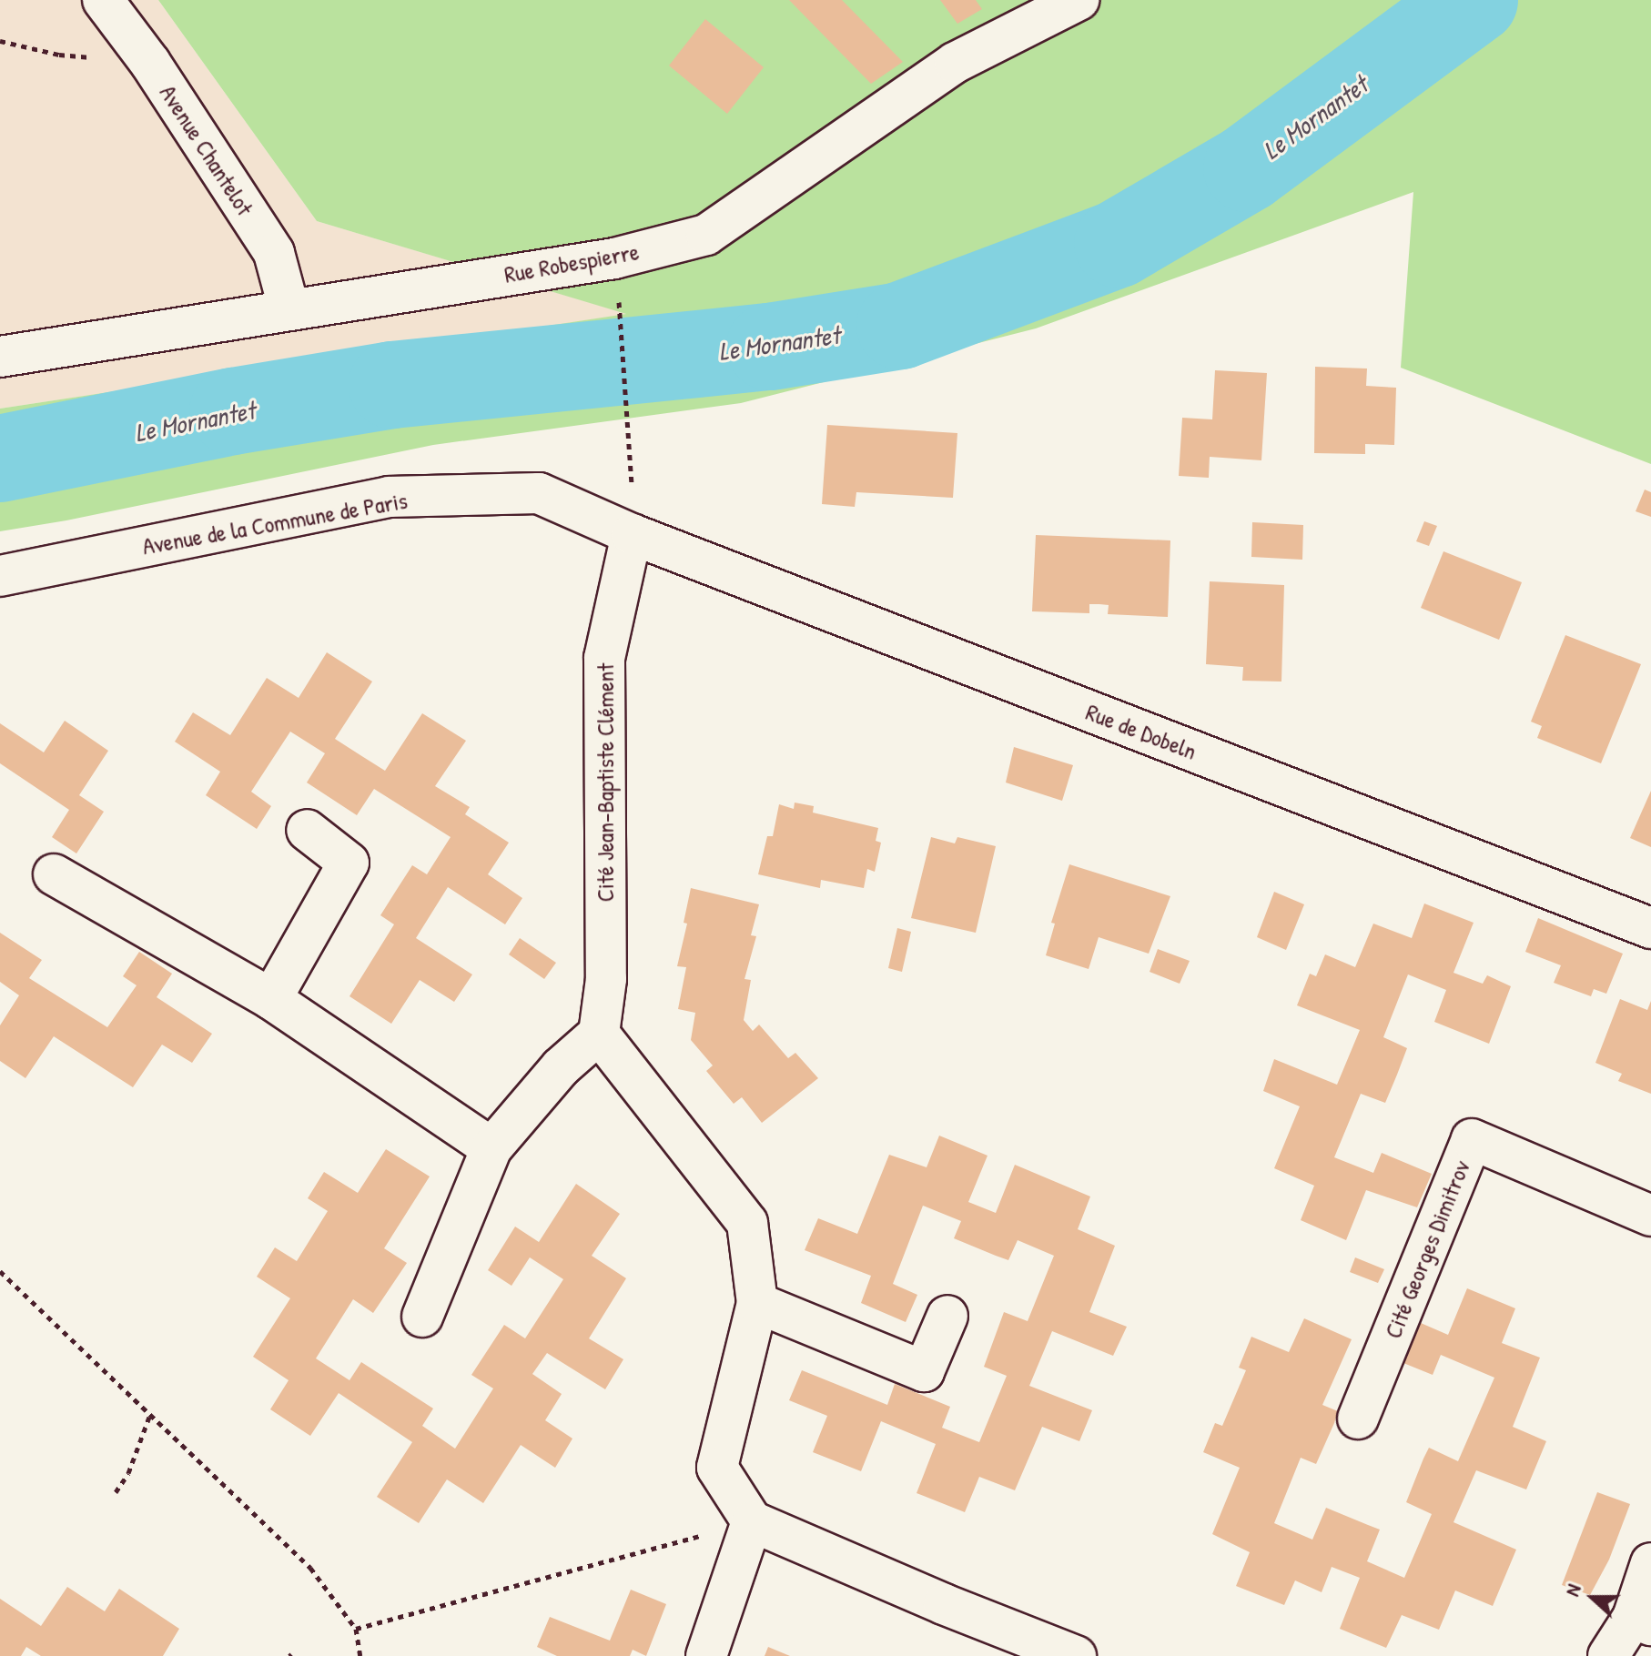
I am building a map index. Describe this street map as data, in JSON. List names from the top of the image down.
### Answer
{
  "streets": {
    "street": [
      "Avenue Chantelot",
      "Rue Robespierre",
      "Avenue de la Commune de Paris",
      "Rue de Dobeln",
      "Cité Jean-Baptiste Clément",
      "Cité Georges Dimitrov"
    ]
  },
  "crossings": [
    ["Avenue Chantelot", "Rue Robespierre"],
    ["Avenue de la Commune de Paris", "Rue de Dobeln"],
    ["Avenue de la Commune de Paris", "Cité Jean-Baptiste Clément"],
    ["Rue de Dobeln", "Cité Jean-Baptiste Clément"]
  ],
  "water": ["Le Mornantet"],
  "north": "left"
}
